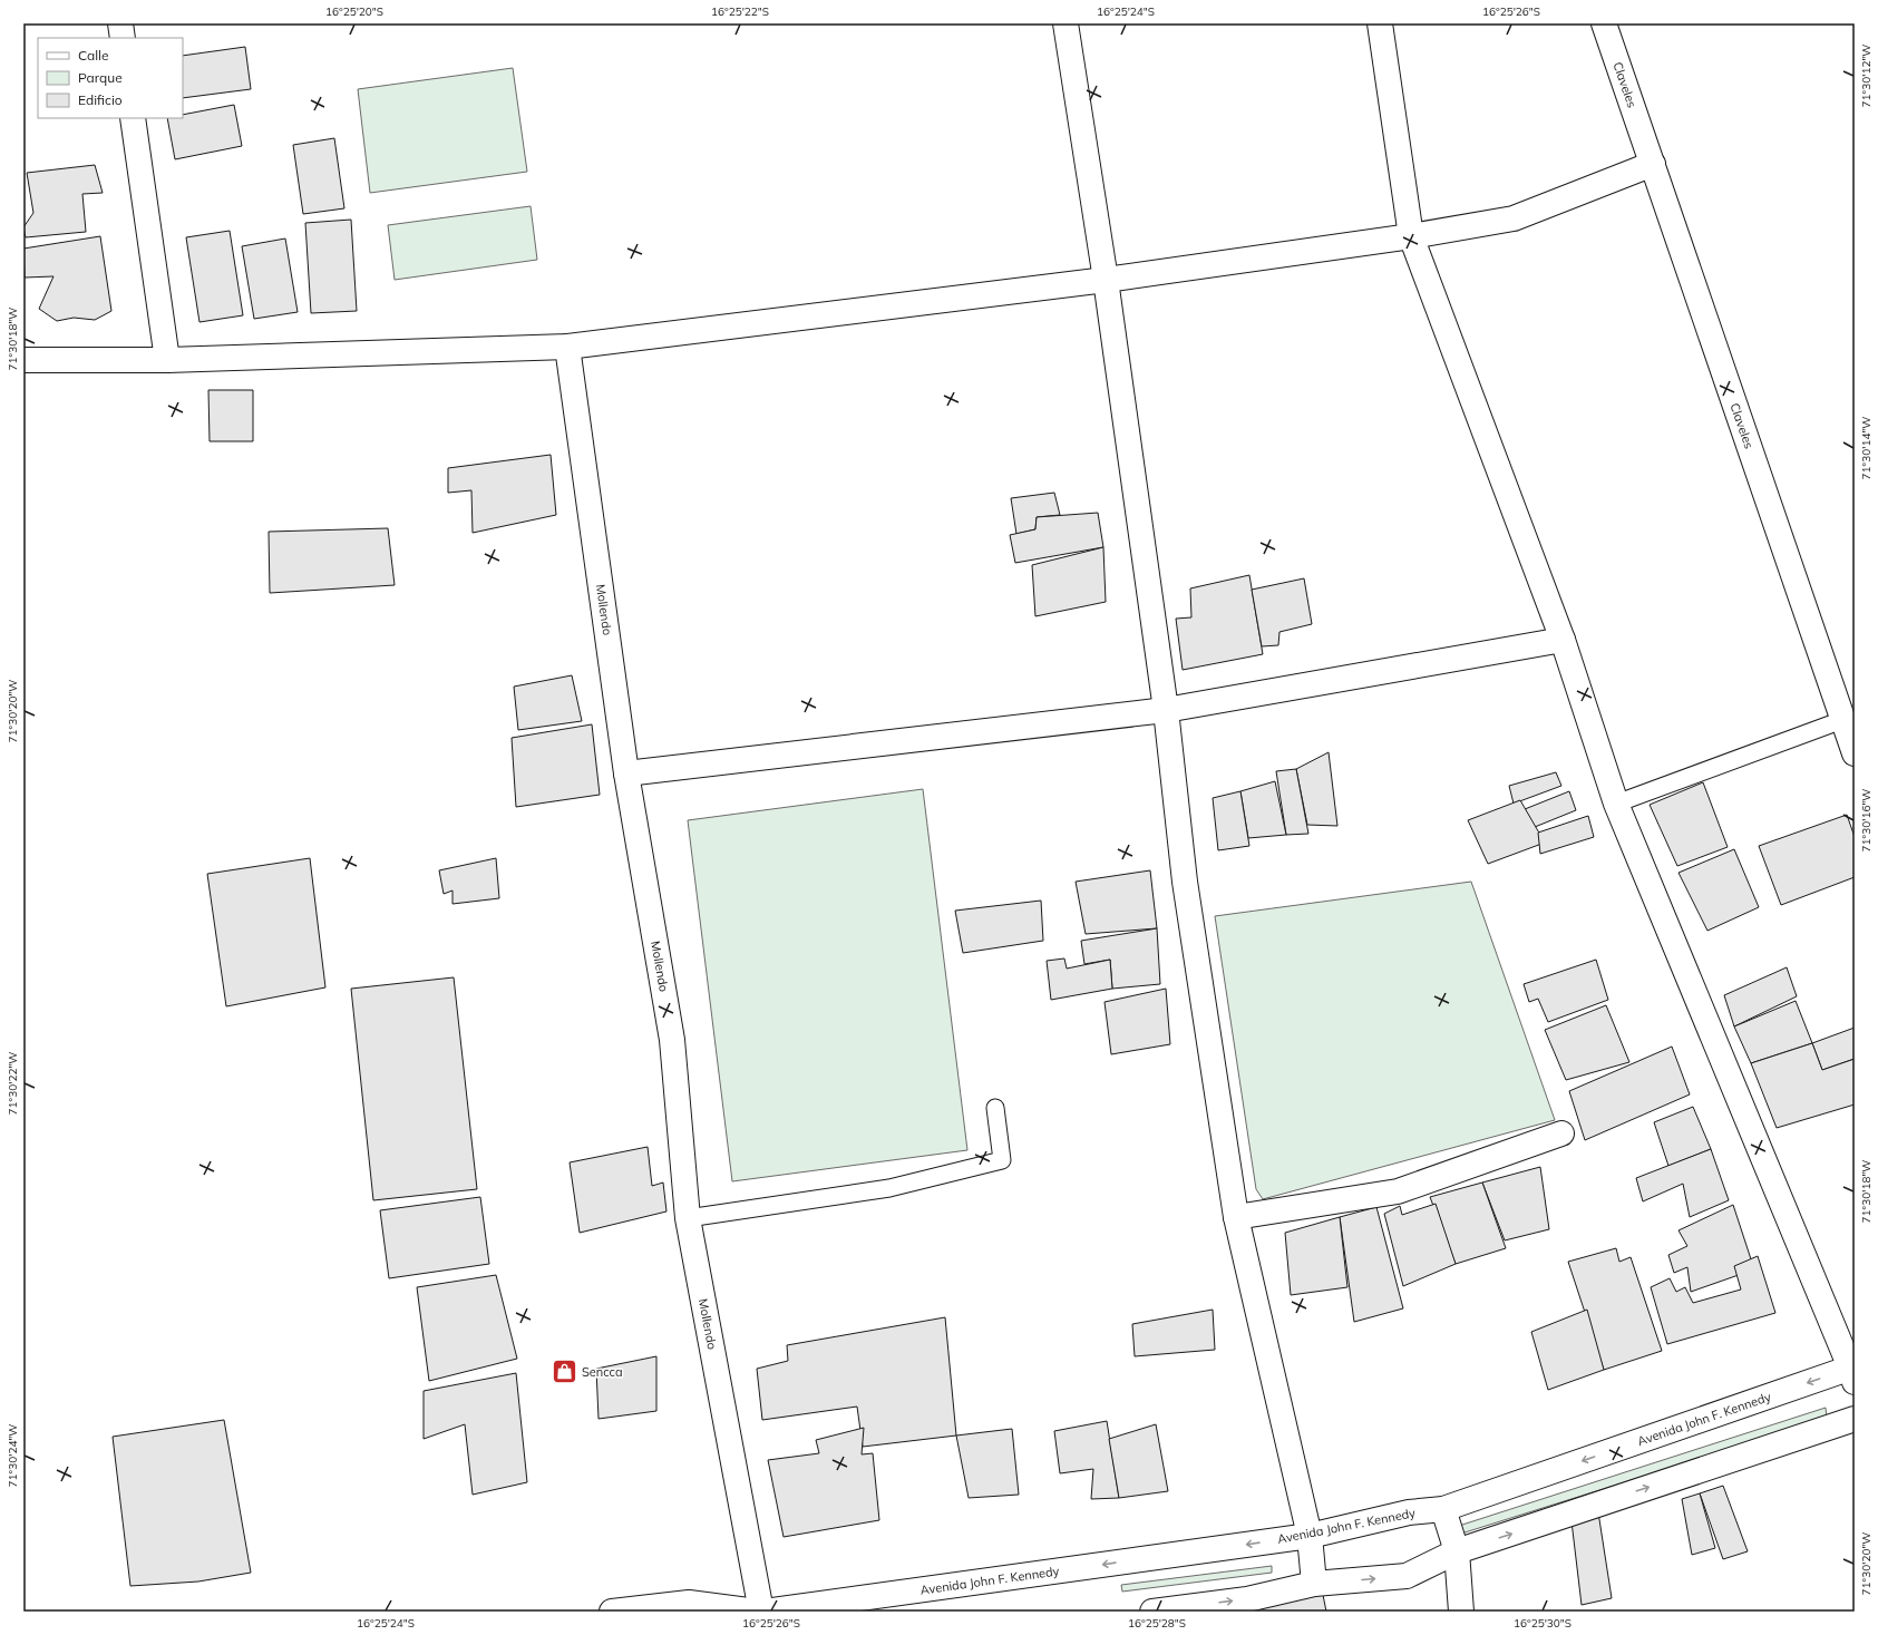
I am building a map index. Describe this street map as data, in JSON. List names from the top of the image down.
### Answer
{
  "streets": {
    "street": ["Claveles", "Mollendo", "Avenida John F. Kennedy"]
  },
  "places": {
    "shop": ["Sencca"]
  },
  "legend": ["Calle", "Parque", "Edificio"],
  "coordinates": [
    "16°25'20\"S",
    "16°25'22\"S",
    "16°25'24\"S",
    "16°25'26\"S",
    "71°30'12\"W",
    "71°30'18\"W",
    "71°30'14\"W",
    "71°30'20\"W",
    "71°30'16\"W",
    "71°30'22\"W",
    "71°30'24\"W",
    "16°25'28\"S",
    "16°25'30\"S"
  ]
}
